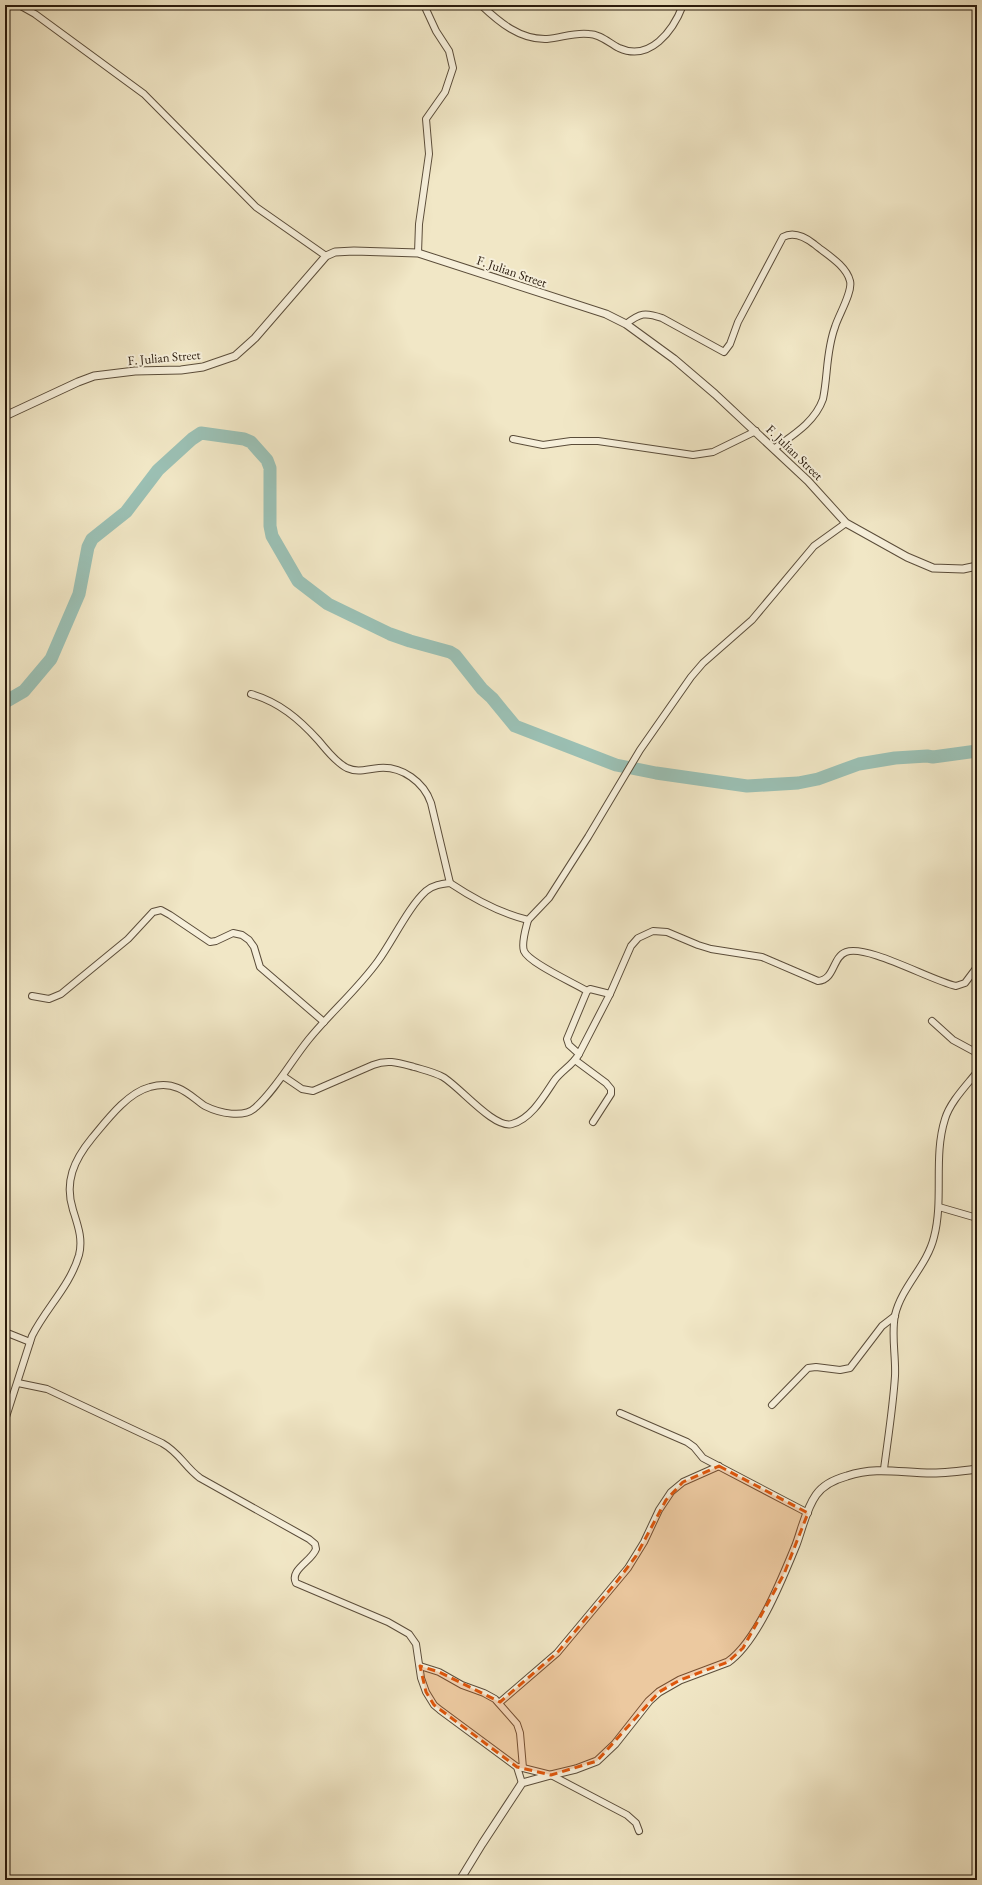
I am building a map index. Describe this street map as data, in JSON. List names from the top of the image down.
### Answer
{
  "streets": {
    "street": ["F. Julian Street"]
  }
}
